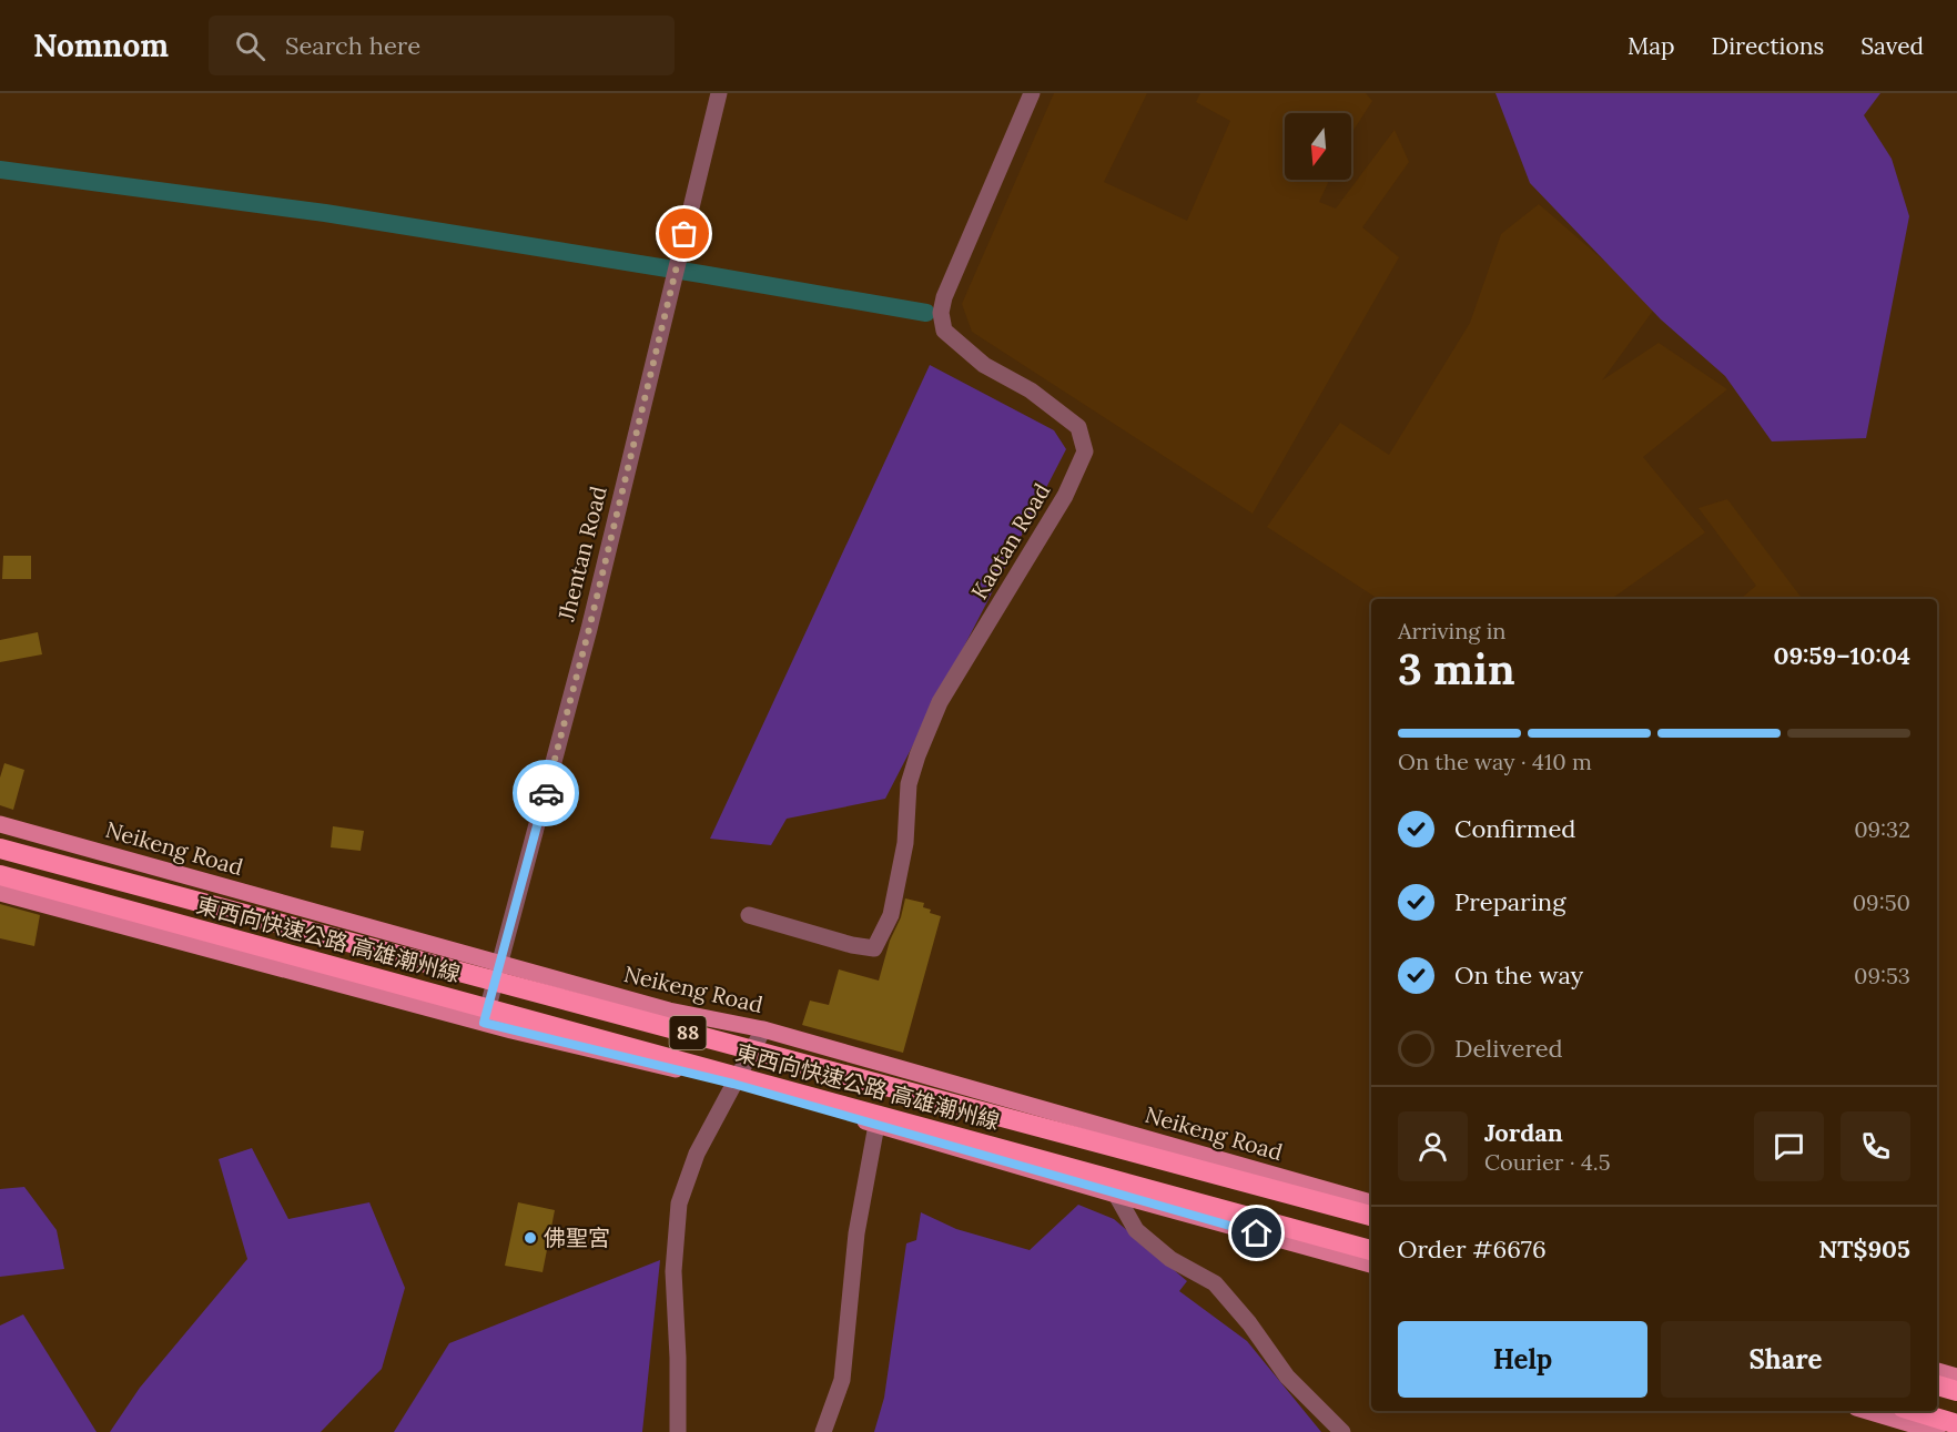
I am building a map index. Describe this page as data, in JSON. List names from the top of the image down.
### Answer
{
  "streets": {
    "highway": ["東西向快速公路 高雄潮州線", "88"],
    "main road": ["Neikeng Road"],
    "street": ["Kaotan Road", "Jhentan Road"]
  },
  "crossings": [
    ["Jhentan Road", "Neikeng Road"]
  ],
  "places": ["佛聖宮"],
  "north": "bottom",
  "page": {
    "header": "Nomnom",
    "search": "Search here",
    "nav": ["Map", "Directions", "Saved"],
    "heading": ["3 min", "Arriving in", "09:59–10:04"],
    "panel": [
      "Jordan",
      "Courier · 4.5",
      "Order #6676",
      "NT$905"
    ],
    "bar": "On the way · 410 m",
    "list": [
      ["Confirmed", "09:32"],
      ["Preparing", "09:50"],
      ["On the way", "09:53"],
      "Delivered"
    ],
    "buttons": ["Help", "Share"]
  }
}
